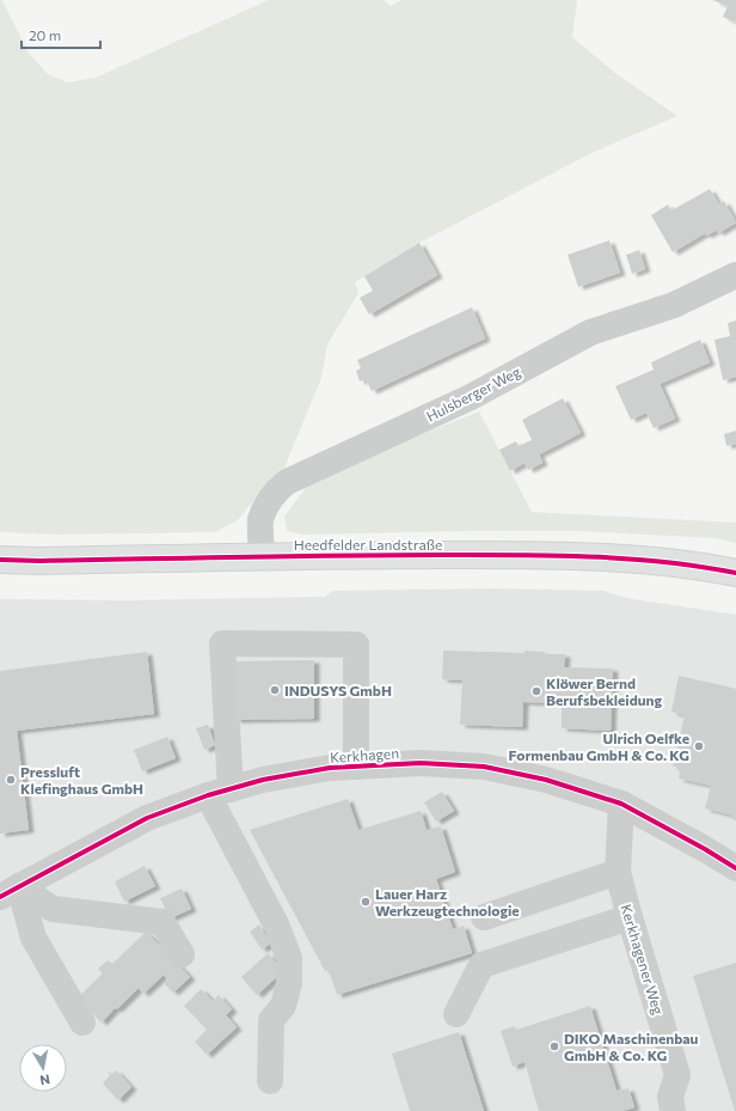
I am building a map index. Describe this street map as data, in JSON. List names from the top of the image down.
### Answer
{
  "streets": {
    "main road": ["Heedfelder Landstraße"],
    "street": ["Hulsberger Weg", "Kerkhagen", "Kerkhagener Weg"]
  },
  "crossings": [
    ["Hulsberger Weg", "Heedfelder Landstraße"],
    ["Kerkhagen", "Kerkhagener Weg"]
  ],
  "places": [
    "INDUSYS GmbH",
    "Klöwer Bernd Berufsbekleidung",
    "Ulrich Oelfke Formenbau GmbH & Co. KG",
    "Pressluft Klefinghaus GmbH",
    "Lauer Harz Werkzeugtechnologie",
    "DIKO Maschinenbau GmbH & Co. KG"
  ],
  "scale_bar": "20 m",
  "north": "bottom"
}
